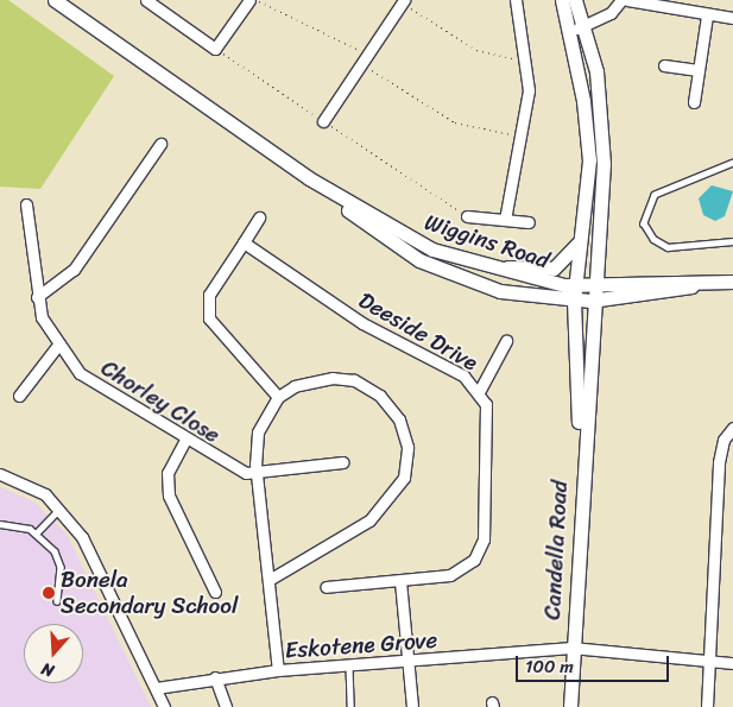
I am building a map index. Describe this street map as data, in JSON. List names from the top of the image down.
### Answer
{
  "streets": {
    "street": [
      "Wiggins Road",
      "Deeside Drive",
      "Chorley Close",
      "Candella Road",
      "Eskotene Grove"
    ]
  },
  "crossings": [
    ["Wiggins Road", "Candella Road"],
    ["Candella Road", "Eskotene Grove"]
  ],
  "places": ["Bonela Secondary School"],
  "scale_bar": "100 m",
  "north": "bottom"
}
